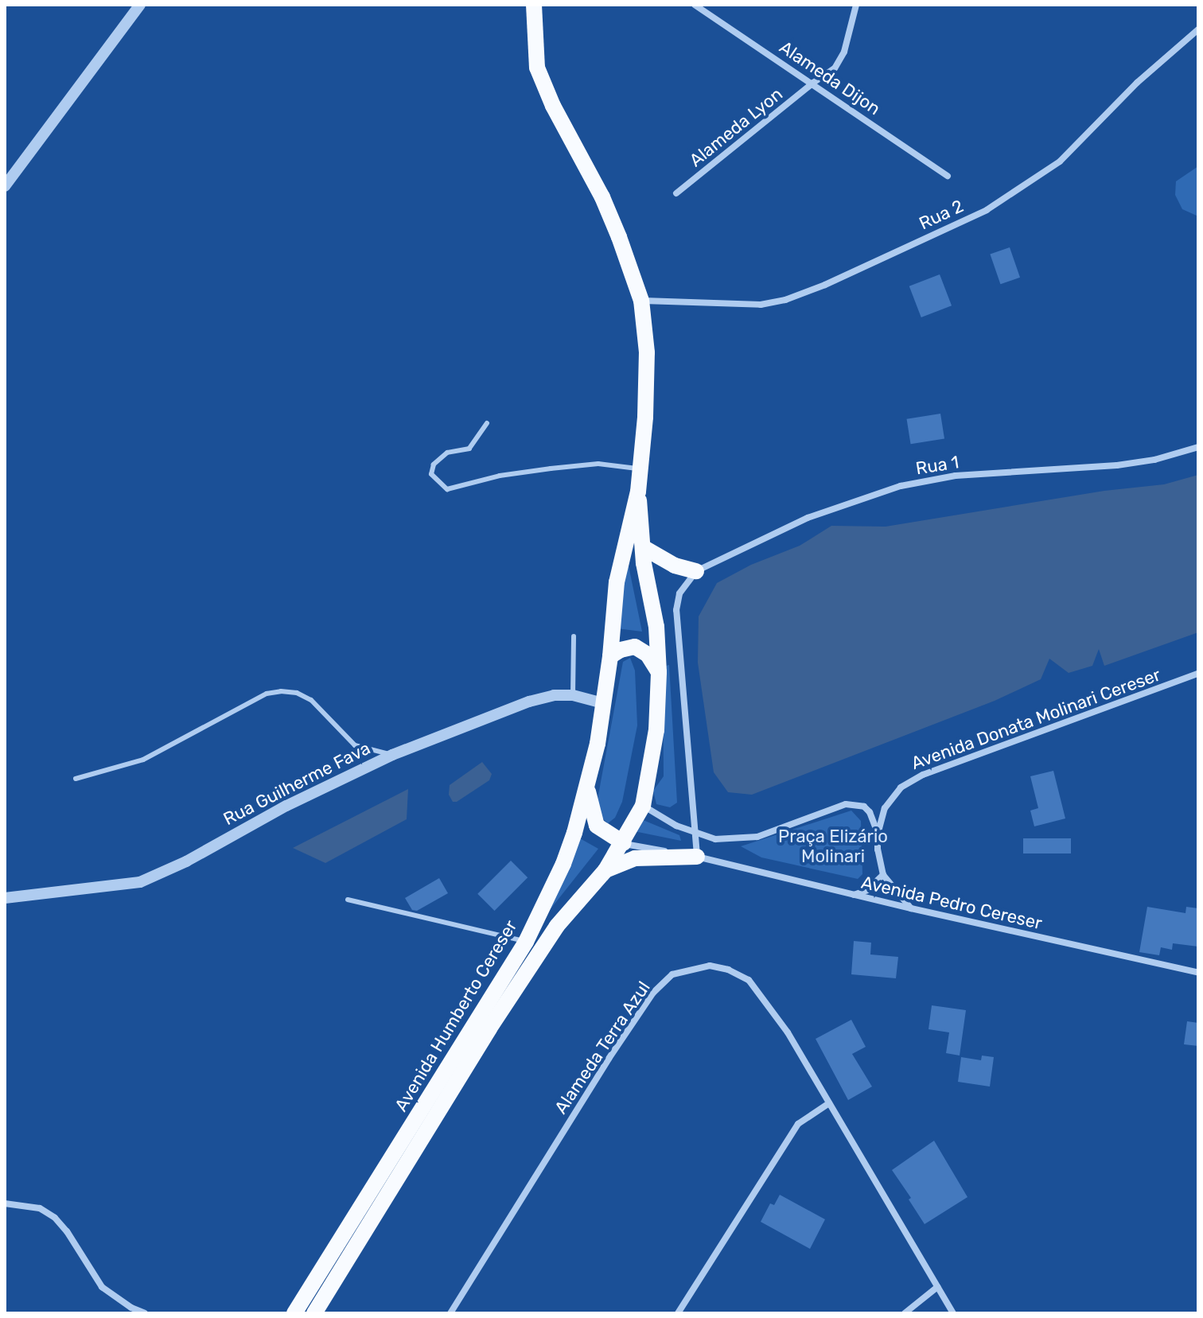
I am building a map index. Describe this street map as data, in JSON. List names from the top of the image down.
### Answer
{
  "streets": {
    "main road": ["Avenida Humberto Cereser"],
    "street": [
      "Alameda Dijon",
      "Alameda Lyon",
      "Rua 2",
      "Rua 1",
      "Avenida Donata Molinari Cereser",
      "Rua Guilherme Fava",
      "Avenida Pedro Cereser",
      "Alameda Terra Azul"
    ]
  },
  "crossings": [
    ["Alameda Dijon", "Alameda Lyon"],
    ["Rua 2", "Avenida Humberto Cereser"],
    ["Rua Guilherme Fava", "Avenida Humberto Cereser"],
    ["Avenida Pedro Cereser", "Avenida Humberto Cereser"]
  ],
  "parks": ["Praça Elizário Molinari"]
}
